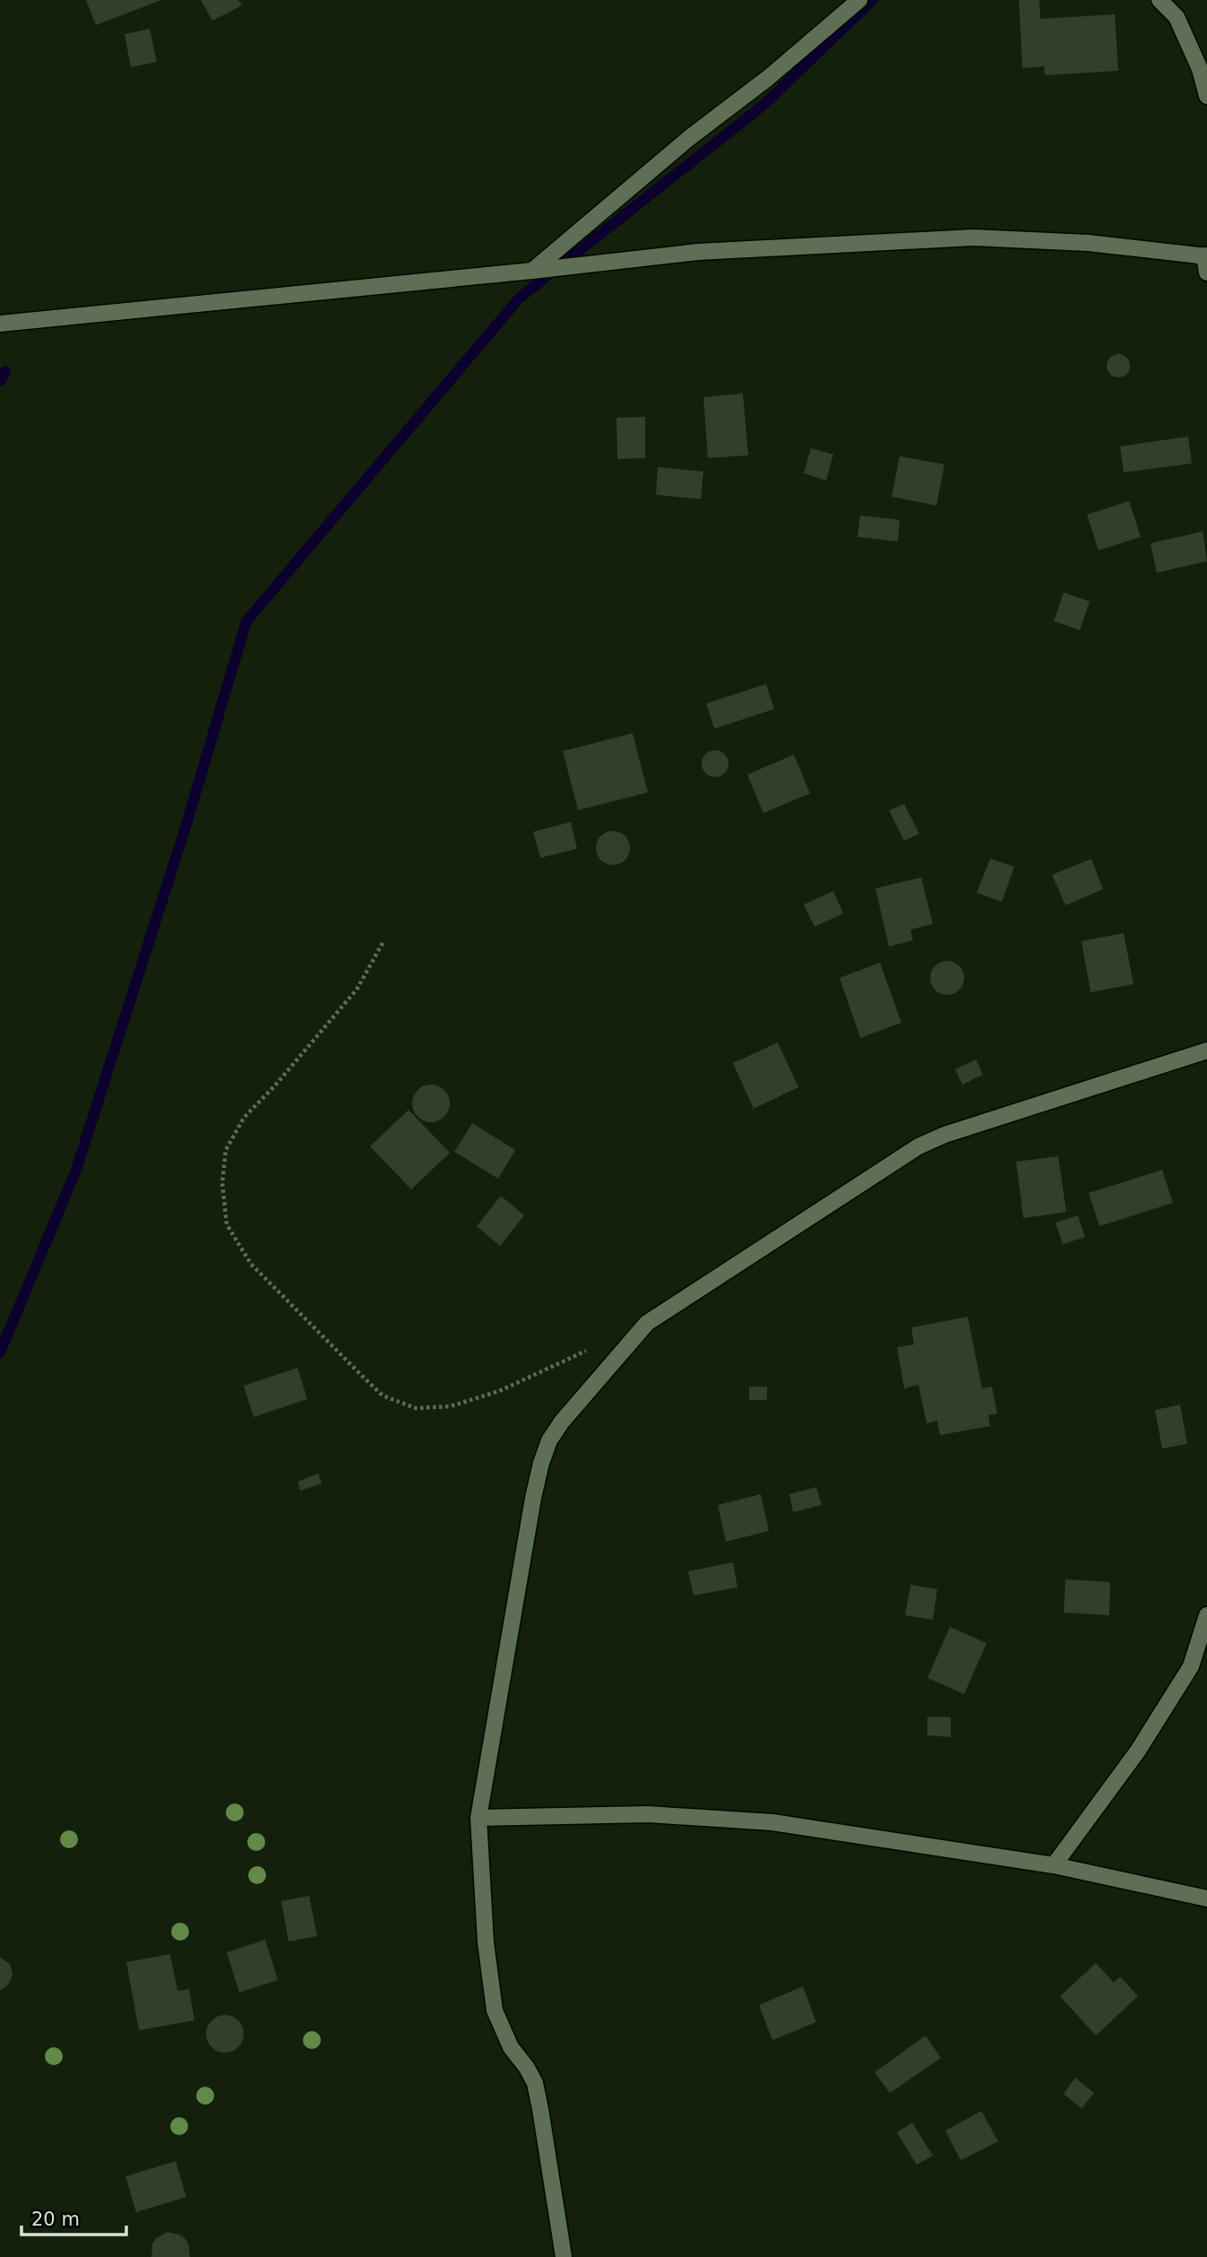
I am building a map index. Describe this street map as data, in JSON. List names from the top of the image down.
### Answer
{
  "scale_bar": "20 m"
}
